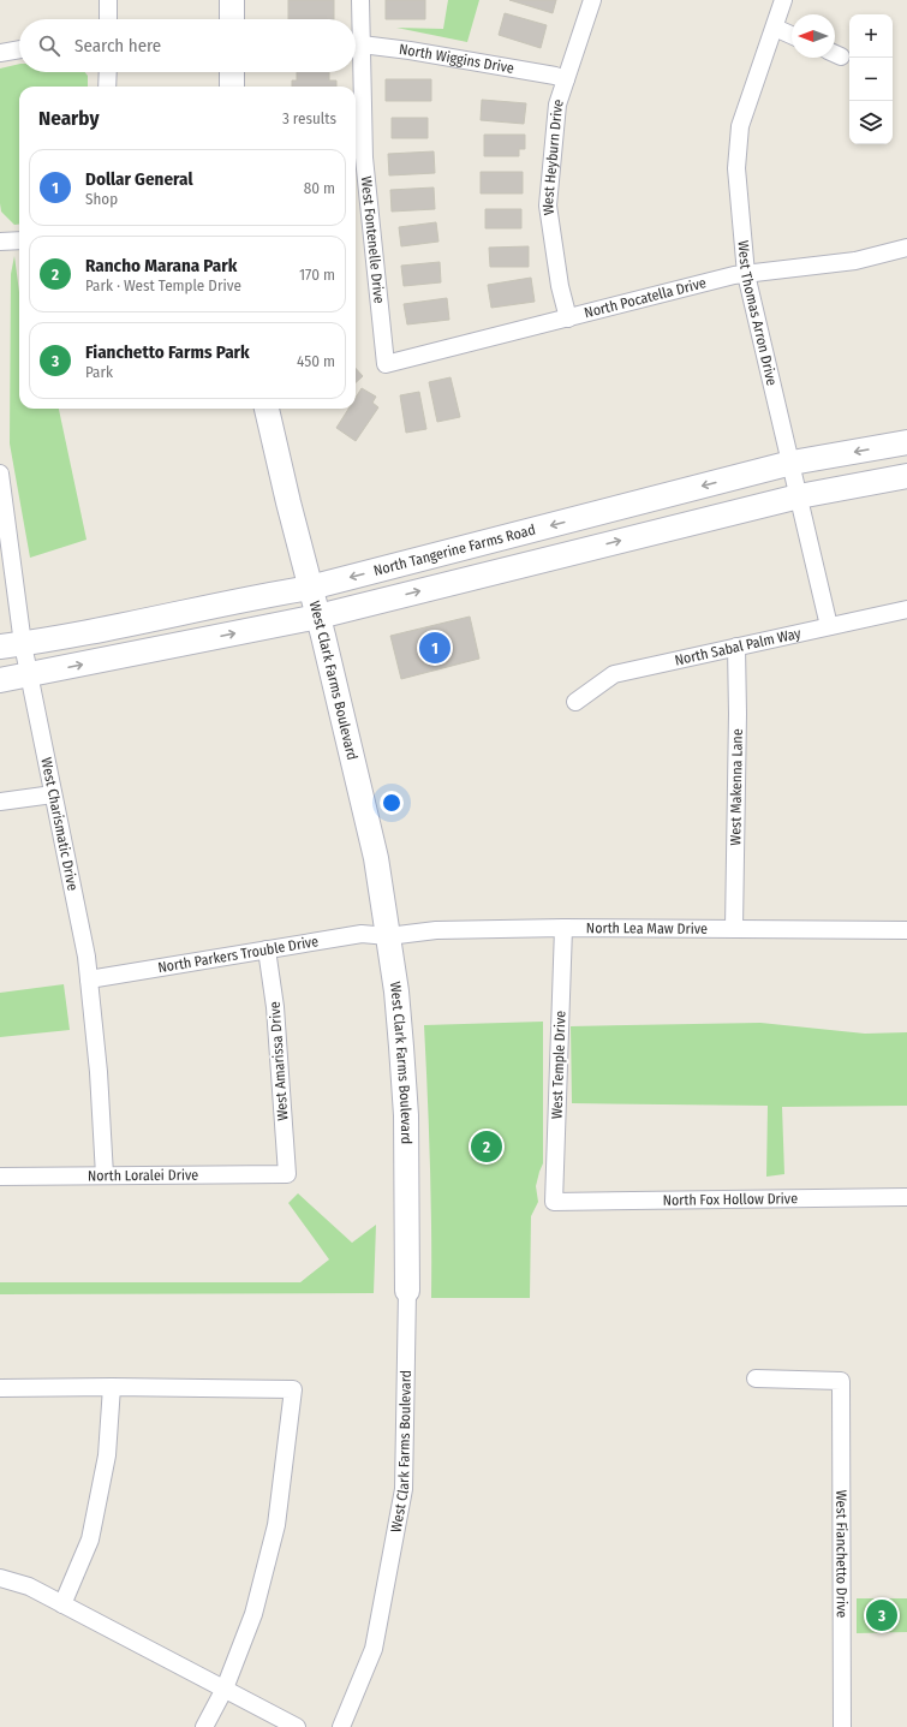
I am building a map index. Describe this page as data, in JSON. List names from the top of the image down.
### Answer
{
  "streets": {
    "street": [
      "North Wiggins Drive",
      "West Heyburn Drive",
      "West Fontenelle Drive",
      "North Pocatella Drive",
      "West Thomas Arron Drive",
      "North Tangerine Farms Road",
      "North Sabal Palm Way",
      "West Clark Farms Boulevard",
      "West Makenna Lane",
      "West Charismatic Drive",
      "North Lea Maw Drive",
      "North Parkers Trouble Drive",
      "West Amarissa Drive",
      "West Temple Drive",
      "North Loralei Drive",
      "North Fox Hollow Drive",
      "West Fianchetto Drive"
    ]
  },
  "crossings": [
    ["North Wiggins Drive", "West Heyburn Drive"],
    ["West Heyburn Drive", "North Pocatella Drive"],
    ["West Fontenelle Drive", "North Pocatella Drive"],
    ["North Pocatella Drive", "West Thomas Arron Drive"],
    ["West Thomas Arron Drive", "North Tangerine Farms Road"],
    ["West Thomas Arron Drive", "North Sabal Palm Way"],
    ["North Tangerine Farms Road", "West Clark Farms Boulevard"],
    ["North Tangerine Farms Road", "West Charismatic Drive"],
    ["North Sabal Palm Way", "West Makenna Lane"],
    ["West Clark Farms Boulevard", "North Lea Maw Drive"],
    ["West Clark Farms Boulevard", "North Parkers Trouble Drive"],
    ["West Makenna Lane", "North Lea Maw Drive"],
    ["West Charismatic Drive", "North Parkers Trouble Drive"],
    ["West Charismatic Drive", "North Loralei Drive"],
    ["North Lea Maw Drive", "North Parkers Trouble Drive"],
    ["North Lea Maw Drive", "West Temple Drive"],
    ["North Parkers Trouble Drive", "West Amarissa Drive"],
    ["West Amarissa Drive", "North Loralei Drive"],
    ["West Temple Drive", "North Fox Hollow Drive"]
  ],
  "north": "left",
  "page": {
    "map_buttons": ["+", "−"],
    "search": "Search here",
    "heading": ["Nearby", "3 results"],
    "list": [
      {
        "mark": "1",
        "name": "Dollar General",
        "note": "Shop",
        "value": "80 m"
      },
      {
        "mark": "2",
        "name": "Rancho Marana Park",
        "note": "Park · West Temple Drive",
        "value": "170 m"
      },
      {
        "mark": "3",
        "name": "Fianchetto Farms Park",
        "note": "Park",
        "value": "450 m"
      }
    ],
    "pins": ["1", "2", "3"]
  }
}
